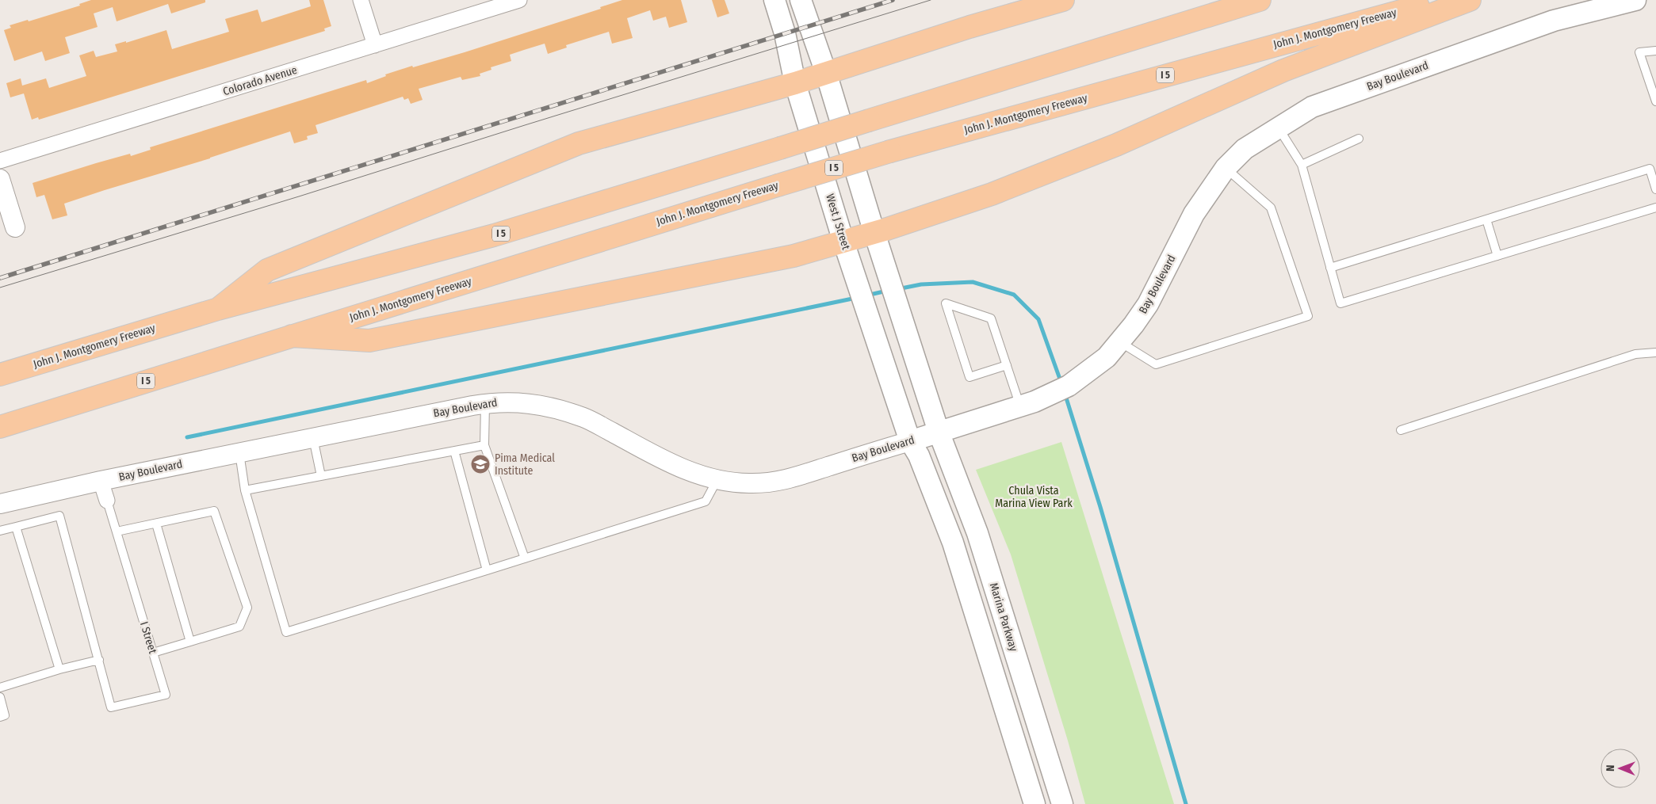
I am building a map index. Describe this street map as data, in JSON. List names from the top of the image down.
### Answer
{
  "streets": {
    "highway": ["John J. Montgomery Freeway", "I 5"],
    "main road": ["Bay Boulevard", "West J Street", "Marina Parkway"],
    "street": ["Colorado Avenue", "I Street"]
  },
  "crossings": [
    ["Bay Boulevard", "West J Street"],
    ["Bay Boulevard", "Marina Parkway"],
    ["Bay Boulevard", "I Street"]
  ],
  "parks": ["Chula Vista Marina View Park"],
  "places": {
    "school or university": ["Pima Medical Institute"]
  },
  "north": "left"
}
